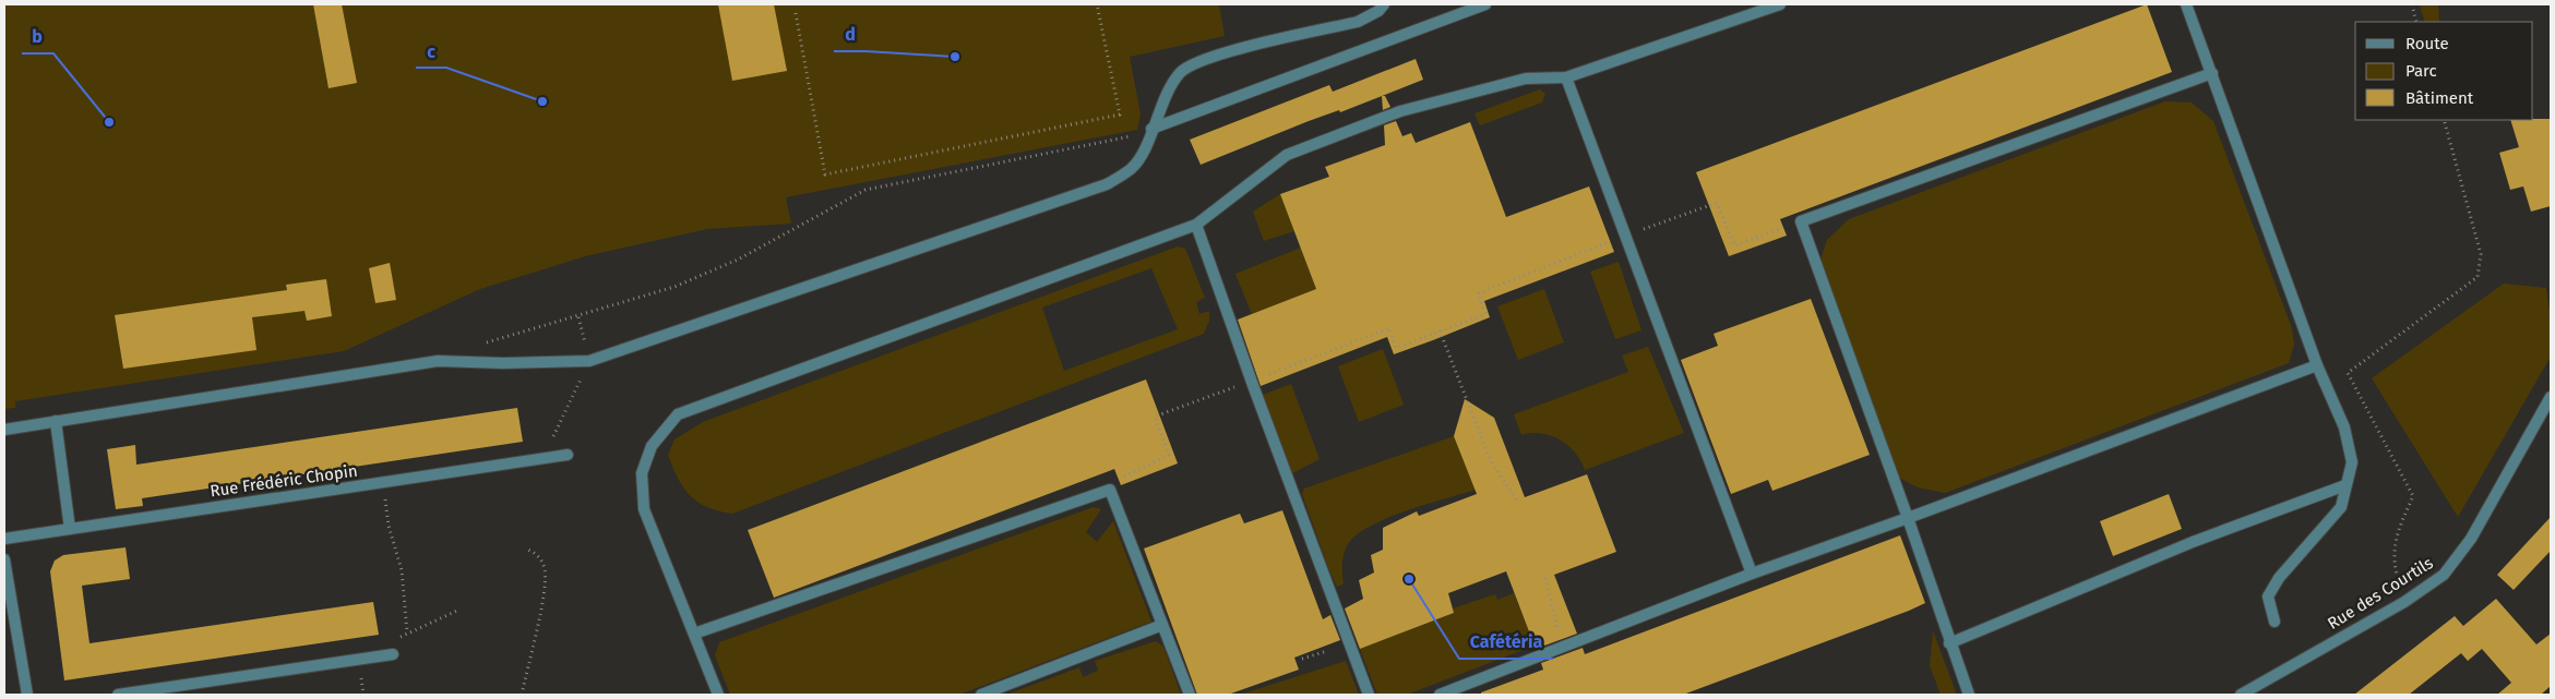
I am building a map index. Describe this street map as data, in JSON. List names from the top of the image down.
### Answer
{
  "streets": {
    "street": ["Rue Frédéric Chopin", "Rue des Courtils"]
  },
  "places": [
    "d",
    "c",
    "b",
    "Cafétéria"
  ],
  "legend": ["Route", "Parc", "Bâtiment"]
}
